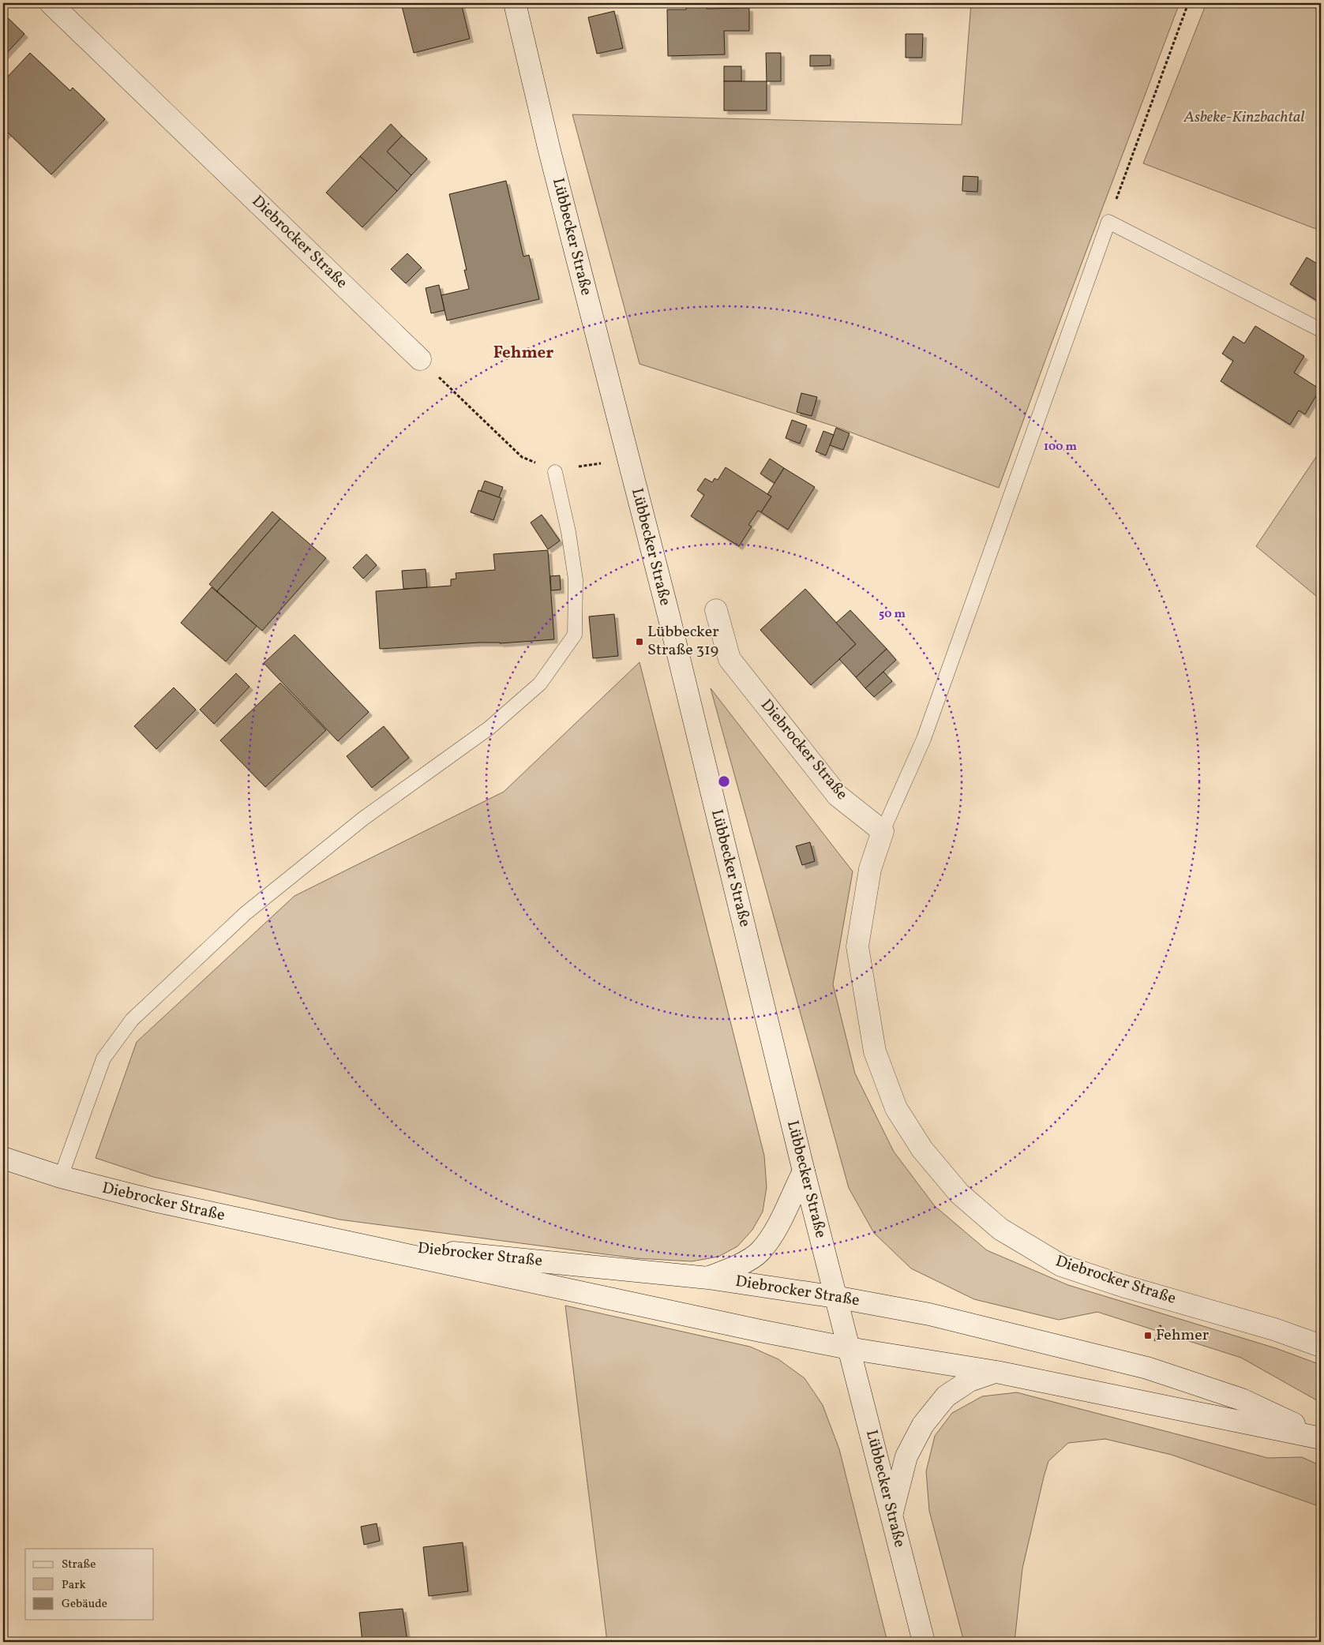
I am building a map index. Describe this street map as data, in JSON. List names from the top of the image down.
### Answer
{
  "streets": {
    "main road": ["Lübbecker Straße", "Diebrocker Straße"]
  },
  "crossings": [
    ["Lübbecker Straße", "Diebrocker Straße"]
  ],
  "districts": ["Fehmer"],
  "parks": ["Asbeke-Kinzbachtal"],
  "places": {
    "transit": ["Lübbecker Straße 319", "Fehmer"]
  },
  "legend": ["Straße", "Park", "Gebäude"],
  "rings": ["100 m", "50 m"]
}
